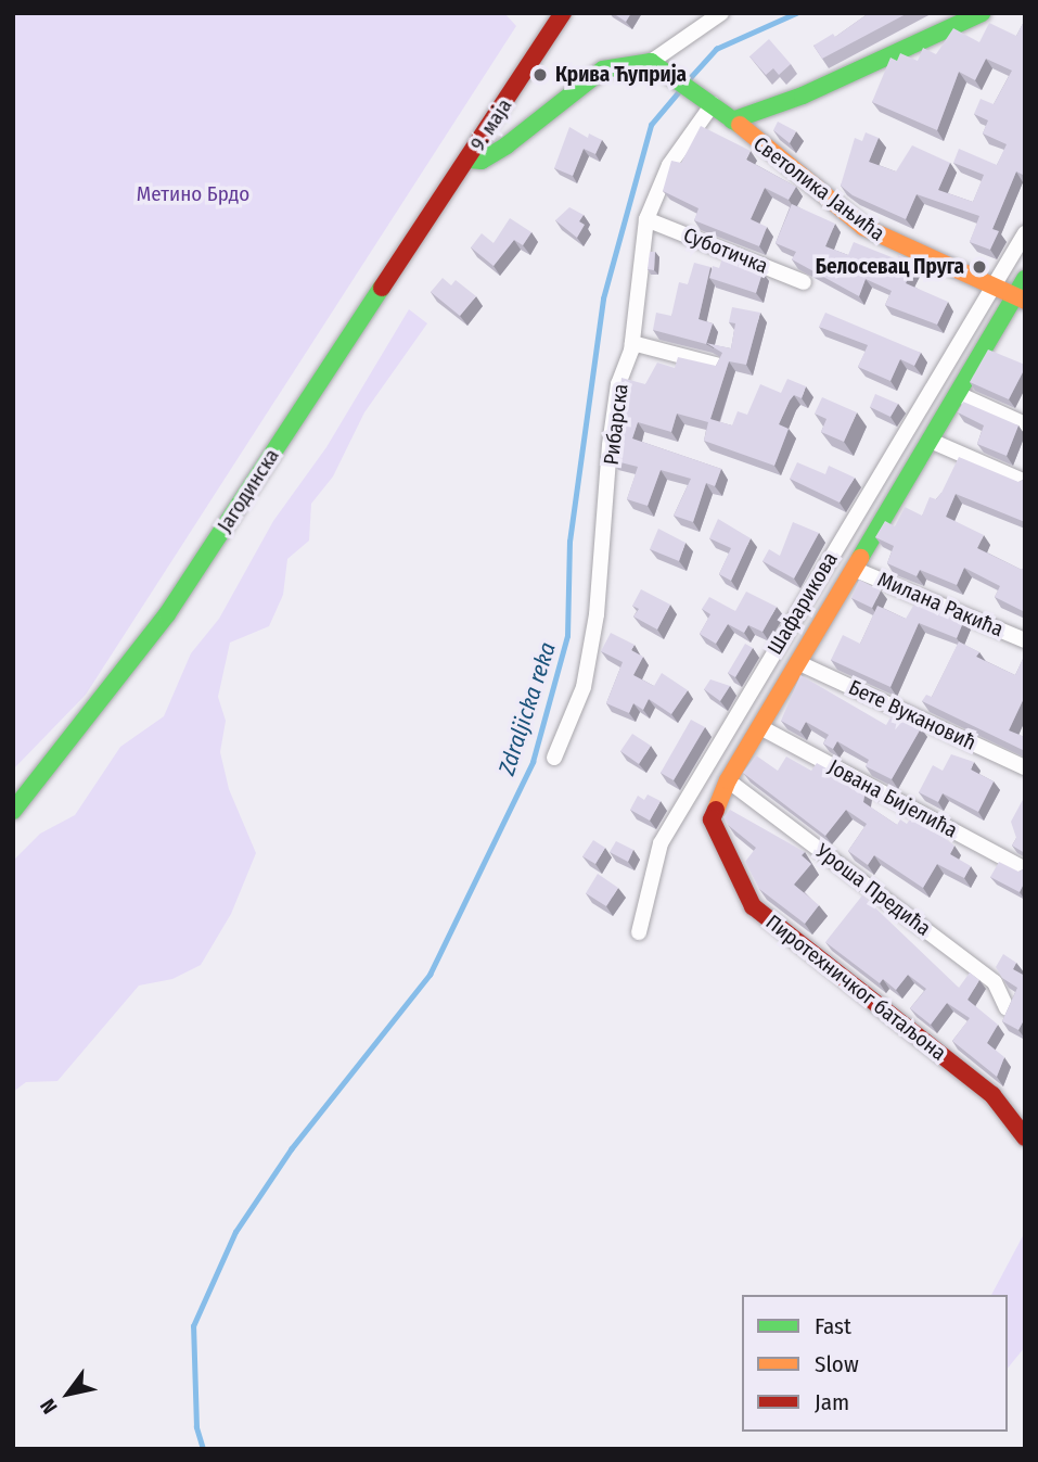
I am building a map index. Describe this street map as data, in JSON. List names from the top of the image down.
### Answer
{
  "streets": {
    "street": [
      "9. маја",
      "Светолика Јањића",
      "Суботичка",
      "Рибарска",
      "Јагодинска",
      "Шафарикова",
      "Милана Ракића",
      "Бете Вукановић",
      "Јована Бијелића",
      "Уроша Предића",
      "Пиротехничког батаљона"
    ]
  },
  "crossings": [
    ["9. маја", "Јагодинска"],
    ["Светолика Јањића", "Рибарска"],
    ["Светолика Јањића", "Шафарикова"],
    ["Суботичка", "Рибарска"],
    ["Уроша Предића", "Пиротехничког батаљона"]
  ],
  "water": ["Zdraljicka reka"],
  "parks": ["Метино Брдо"],
  "places": ["Крива Ћуприја", "Белосевац Пруга"],
  "legend": ["Fast", "Slow", "Jam"],
  "north": "bottom left"
}
